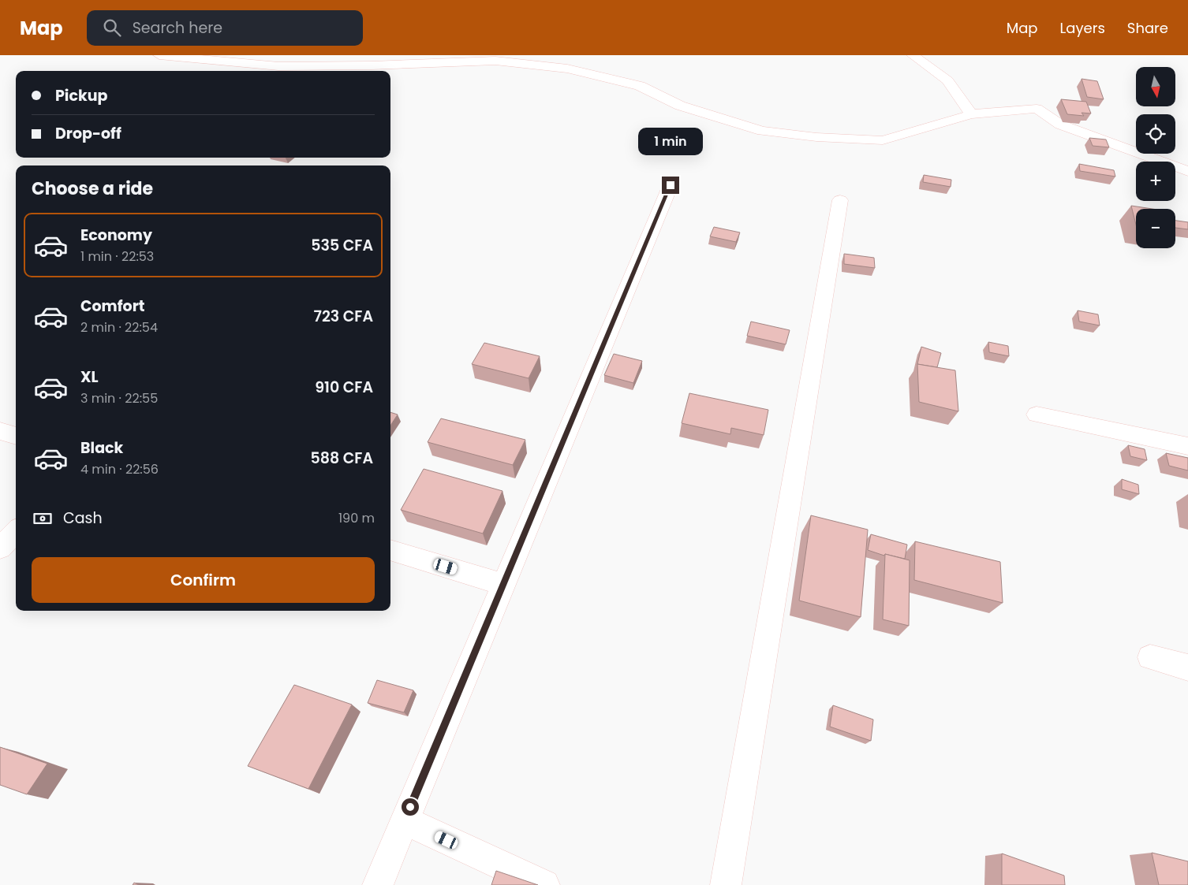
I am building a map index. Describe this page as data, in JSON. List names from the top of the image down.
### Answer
{
  "north": "bottom",
  "page": {
    "header": "Map",
    "search": "Search here",
    "nav": ["Map", "Layers", "Share"],
    "map_buttons": ["+", "−"],
    "banner": ["Pickup", "Drop-off"],
    "bubble": "1 min",
    "heading": "Choose a ride",
    "list": [
      {
        "name": "Economy",
        "note": "1 min · 22:53",
        "value": "535 CFA"
      },
      {
        "name": "Comfort",
        "note": "2 min · 22:54",
        "value": "723 CFA"
      },
      {
        "name": "XL",
        "note": "3 min · 22:55",
        "value": "910 CFA"
      },
      {
        "name": "Black",
        "note": "4 min · 22:56",
        "value": "588 CFA"
      }
    ],
    "pay": ["Cash", "190 m"],
    "buttons": "Confirm"
  }
}
